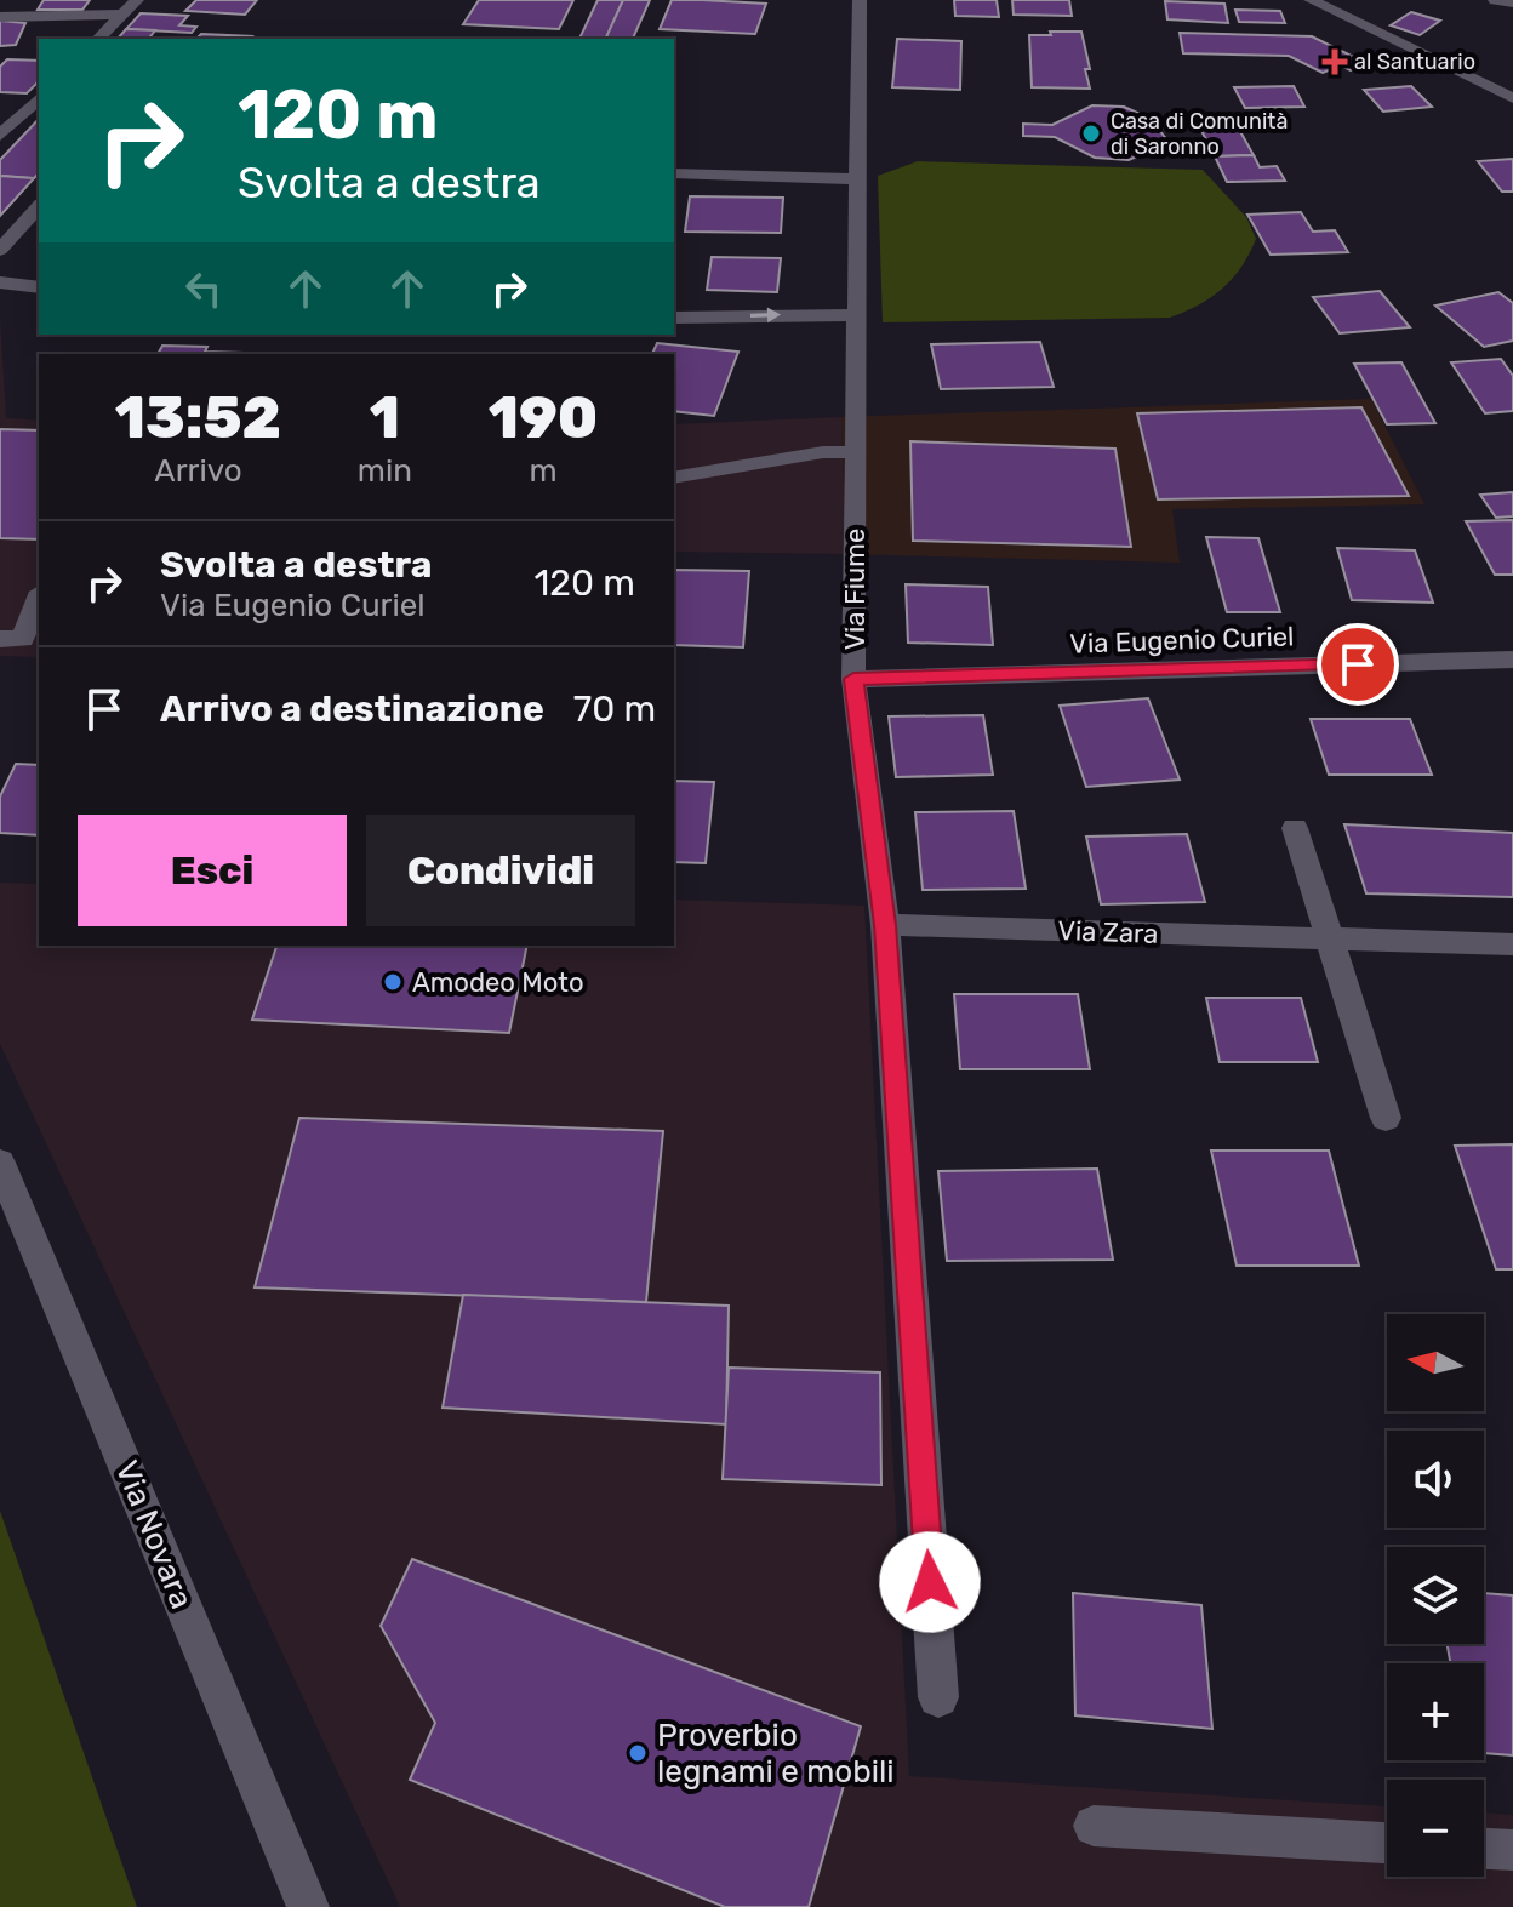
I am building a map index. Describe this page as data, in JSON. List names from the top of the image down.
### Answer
{
  "streets": {
    "street": [
      "Via Fiume",
      "Via Eugenio Curiel",
      "Via Zara",
      "Via Novara"
    ]
  },
  "crossings": [
    ["Via Fiume", "Via Eugenio Curiel"],
    ["Via Fiume", "Via Zara"]
  ],
  "places": {
    "health": ["al Santuario"],
    "other": ["Casa di Comunità di Saronno", "Amodeo Moto", "Proverbio legnami e mobili"]
  },
  "north": "left",
  "page": {
    "turn": ["120 m", "Svolta a destra"],
    "eta": [
      "13:52",
      "Arrivo",
      "1",
      "min",
      "190",
      "m"
    ],
    "list": [
      {
        "name": "Svolta a destra",
        "note": "Via Eugenio Curiel",
        "value": "120 m"
      },
      {
        "name": "Arrivo a destinazione",
        "value": "70 m"
      }
    ],
    "buttons": ["Esci", "Condividi"],
    "map_buttons": ["+", "−"]
  }
}
